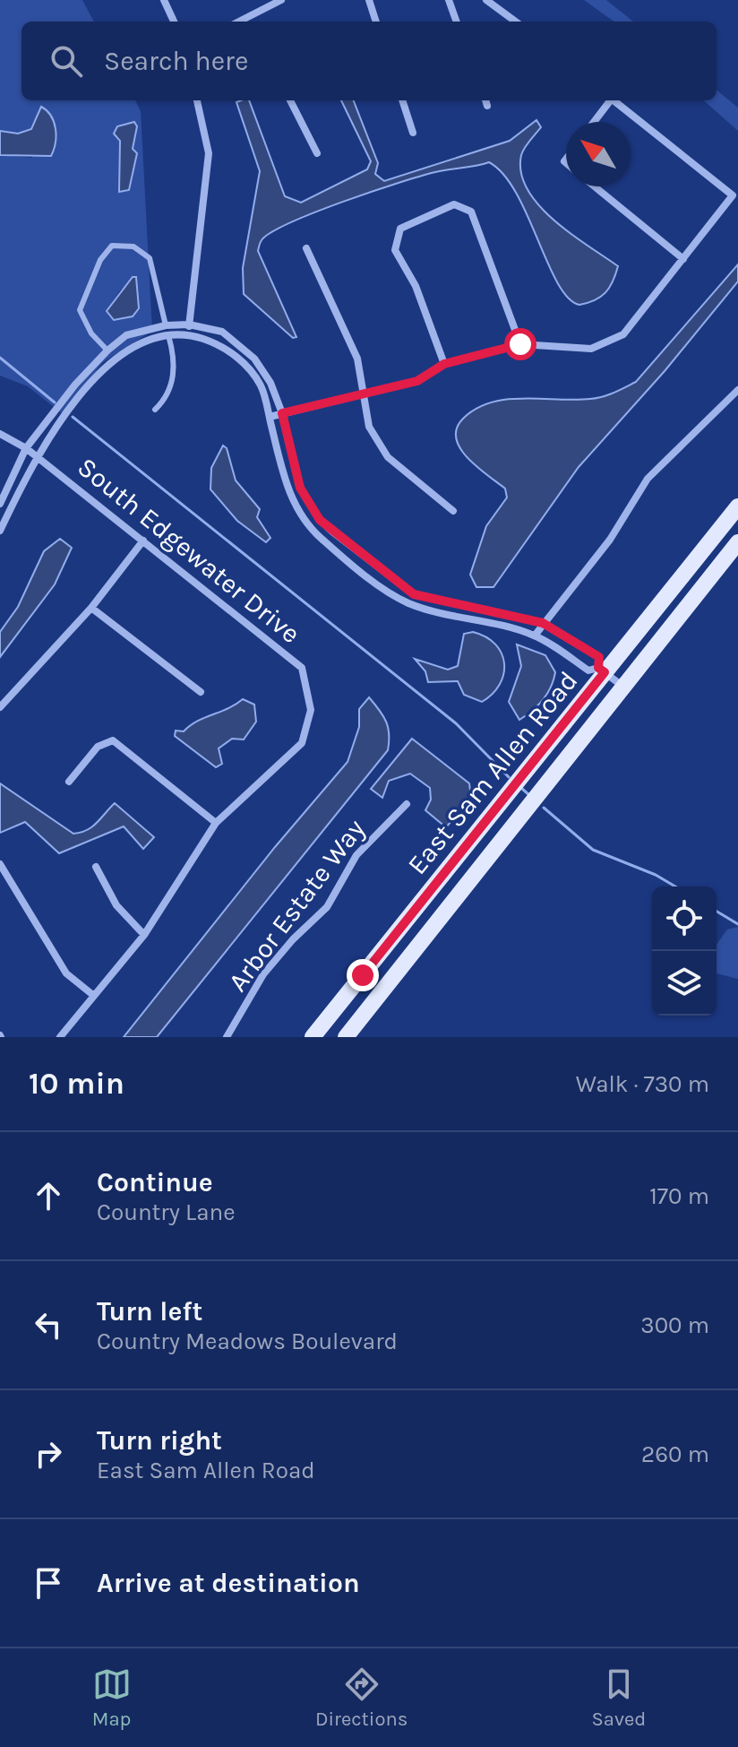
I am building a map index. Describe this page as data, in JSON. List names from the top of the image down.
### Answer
{
  "streets": {
    "main road": ["East Sam Allen Road"],
    "street": ["South Edgewater Drive", "Arbor Estate Way"]
  },
  "north": "top left",
  "page": {
    "search": "Search here",
    "heading": ["10 min", "Walk · 730 m"],
    "list": [
      ["Continue", "Country Lane", "170 m"],
      ["Turn left", "Country Meadows Boulevard", "300 m"],
      ["Turn right", "East Sam Allen Road", "260 m"],
      "Arrive at destination"
    ],
    "nav": ["Map", "Directions", "Saved"]
  }
}
